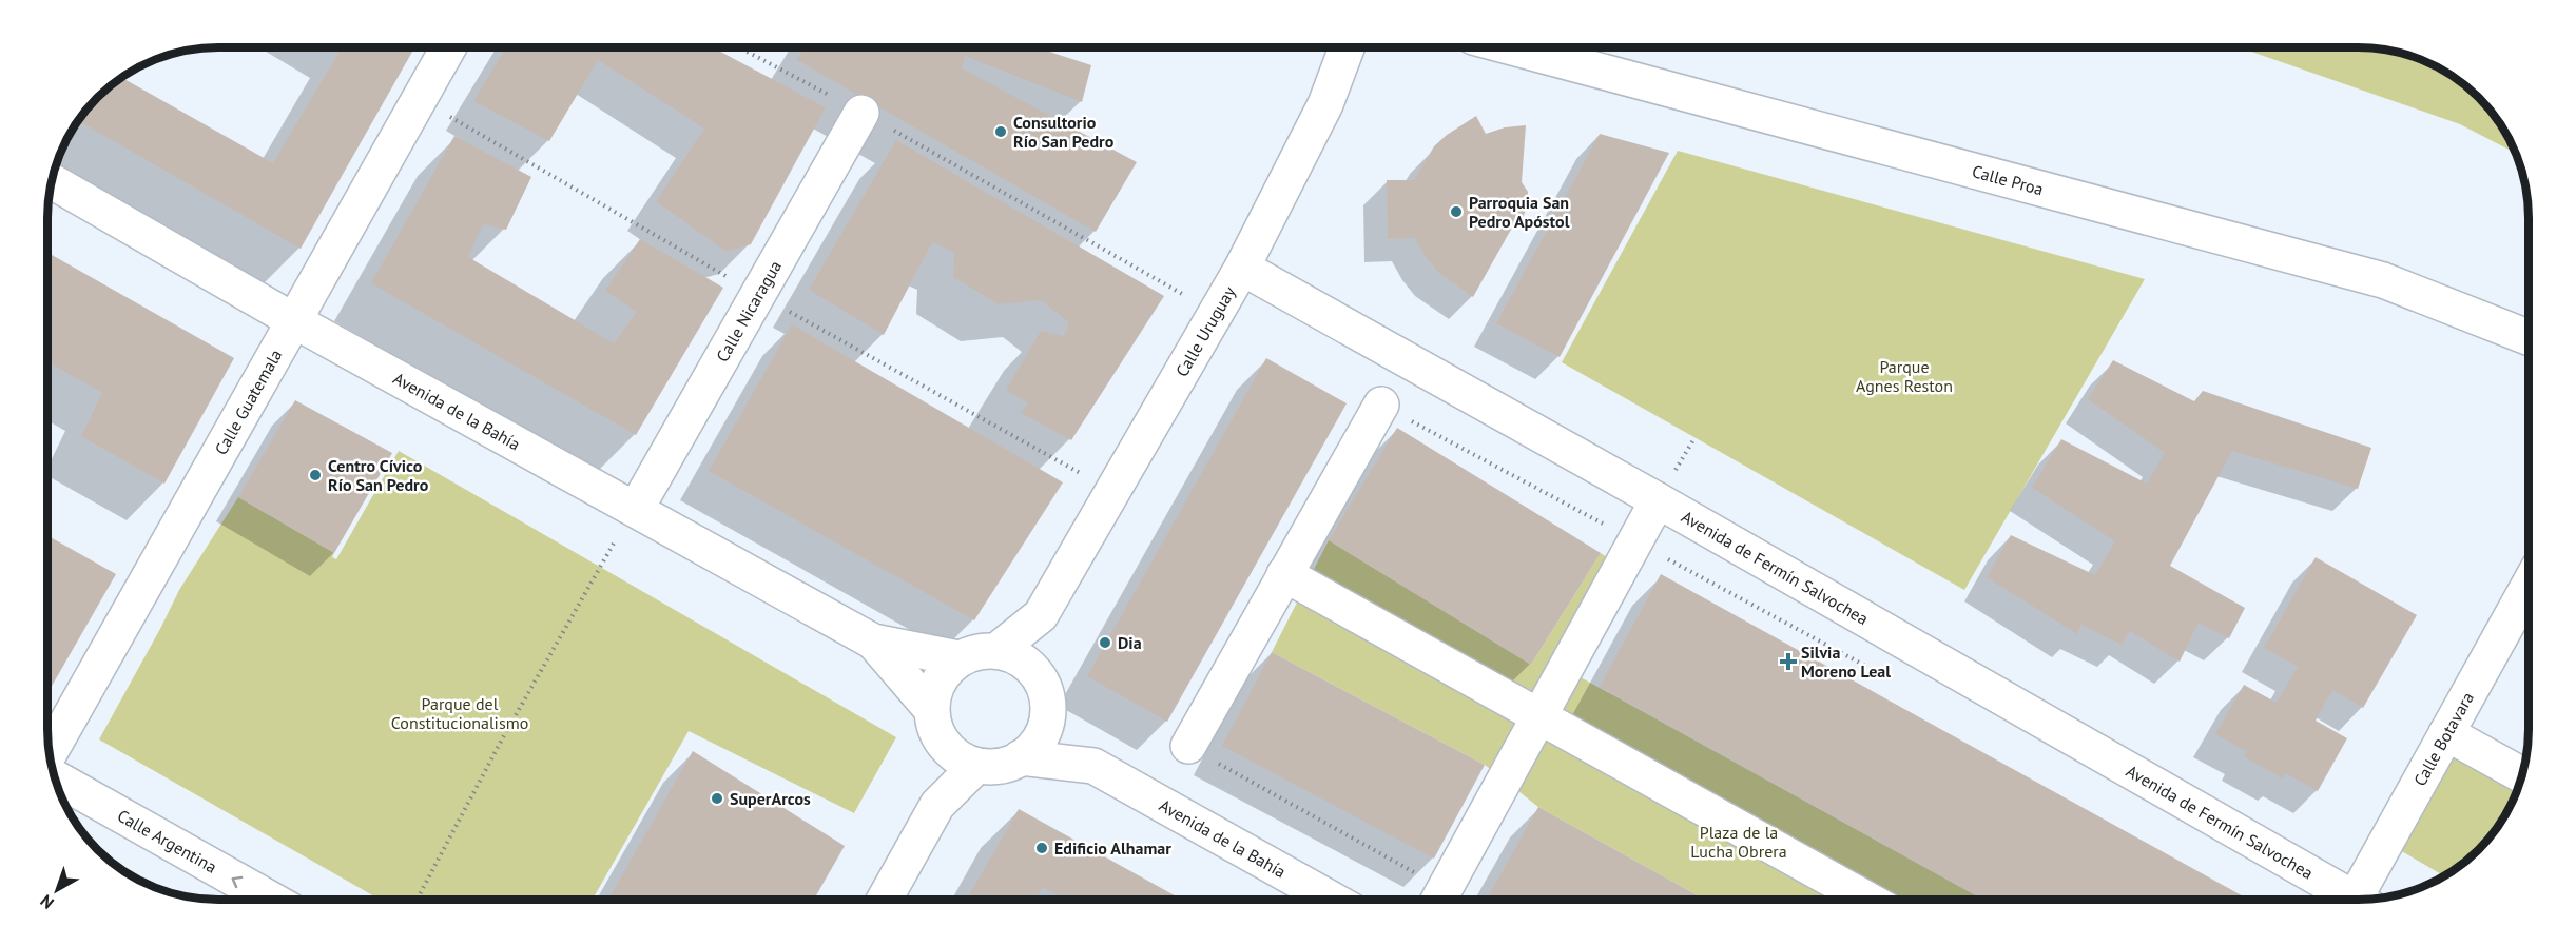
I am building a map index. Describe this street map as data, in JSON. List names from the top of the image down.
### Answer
{
  "streets": {
    "street": [
      "Calle Proa",
      "Calle Nicaragua",
      "Calle Uruguay",
      "Calle Guatemala",
      "Avenida de la Bahía",
      "Avenida de Fermín Salvochea",
      "Calle Botavara",
      "Calle Argentina"
    ]
  },
  "crossings": [
    ["Calle Nicaragua", "Avenida de la Bahía"],
    ["Calle Uruguay", "Avenida de la Bahía"],
    ["Calle Uruguay", "Avenida de Fermín Salvochea"],
    ["Calle Guatemala", "Avenida de la Bahía"]
  ],
  "one_way": ["Calle Argentina"],
  "parks": ["Parque Agnes Reston", "Parque del Constitucionalismo", "Plaza de la Lucha Obrera"],
  "places": {
    "other": [
      "Consultorio Río San Pedro",
      "Parroquia San Pedro Apóstol",
      "Centro Cívico Río San Pedro",
      "Dia",
      "SuperArcos",
      "Edificio Alhamar"
    ],
    "health": ["Silvia Moreno Leal"]
  },
  "north": "bottom left"
}
